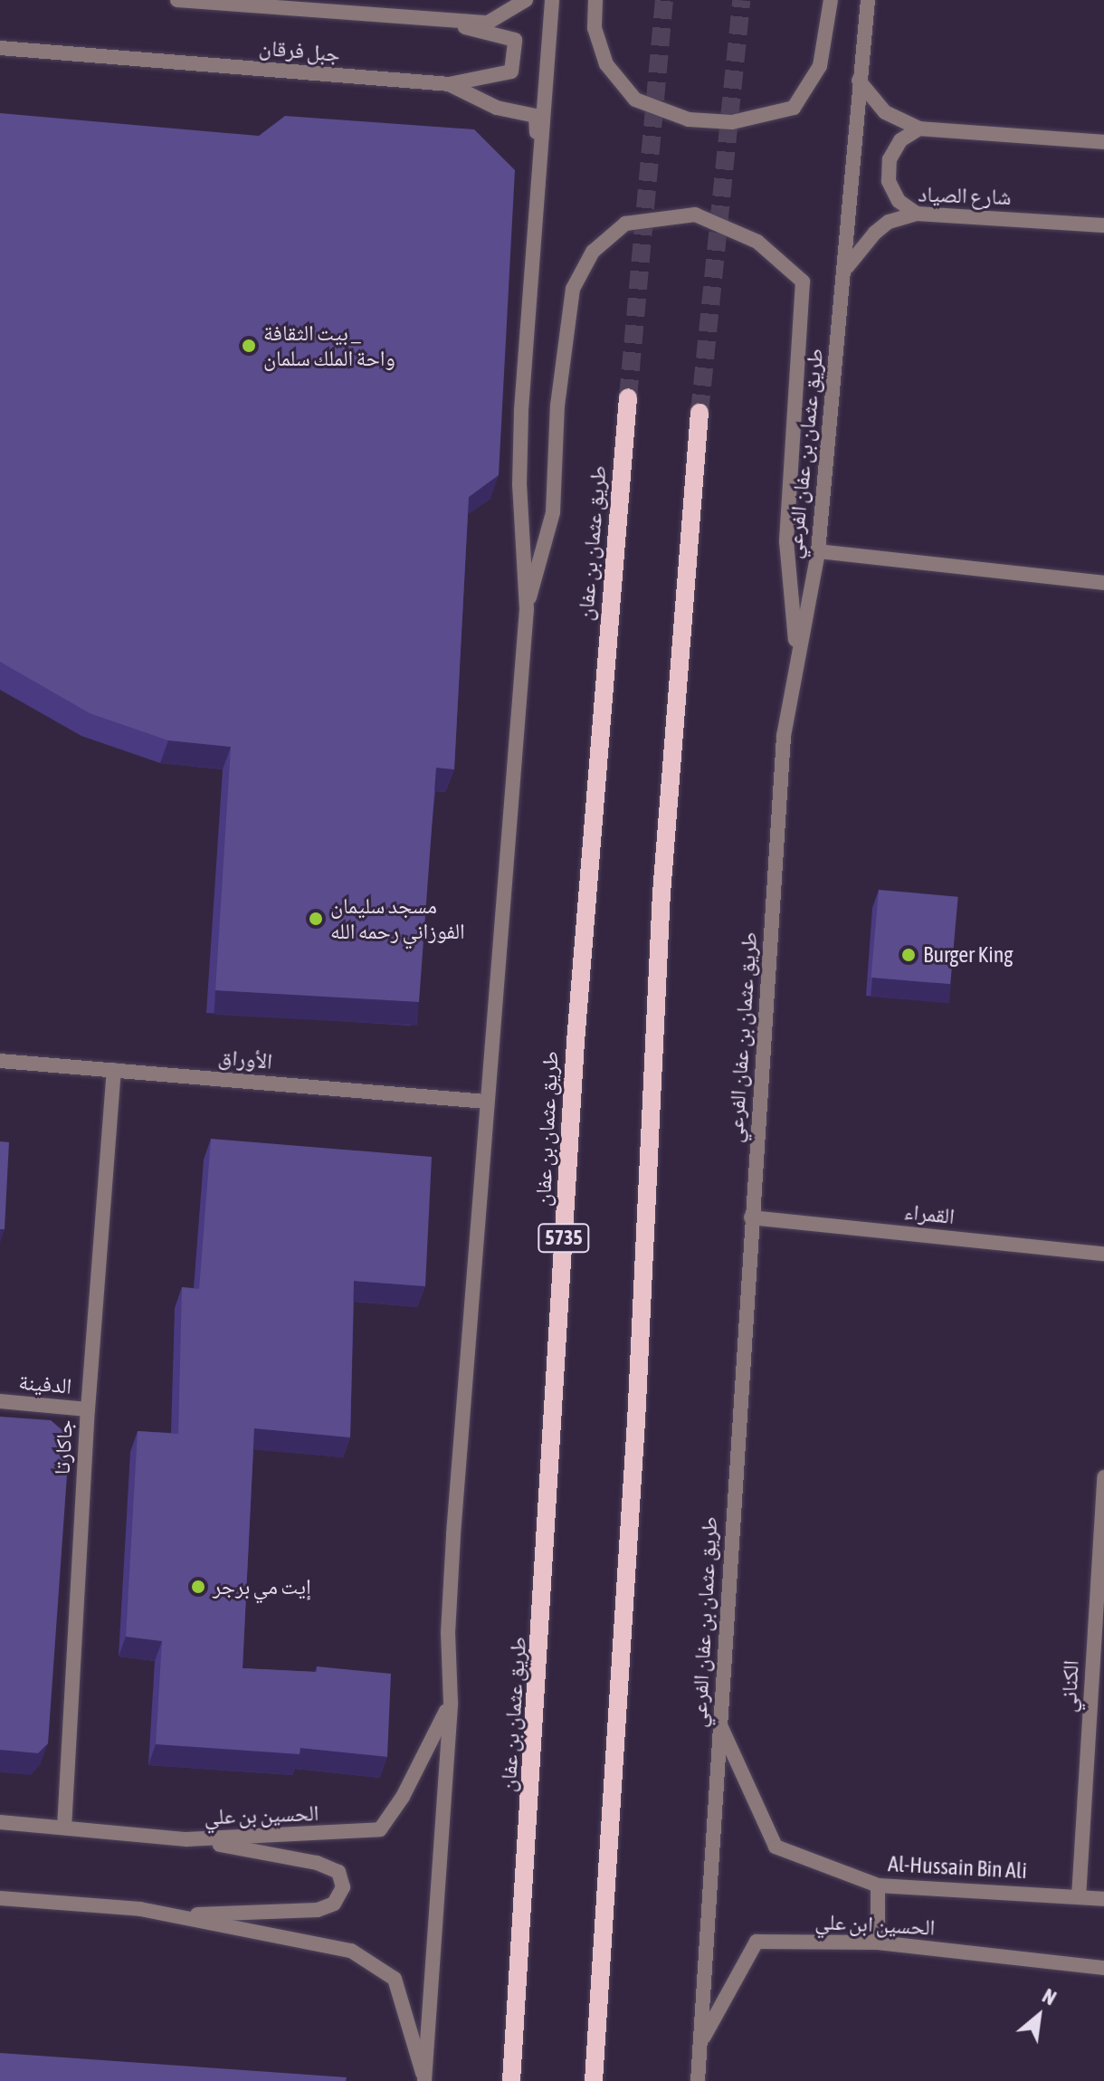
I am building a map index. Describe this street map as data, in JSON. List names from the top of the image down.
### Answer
{
  "streets": {
    "main road": ["طريق عثمان بن عفان", "5735"],
    "street": [
      "جبل فرقان",
      "شارع الصياد",
      "طريق عثمان بن عفان الفرعي",
      "الأوراق",
      "القمراء",
      "الدفينة",
      "جاكارتا",
      "الكناني",
      "الحسين بن علي",
      "Al-Hussain Bin Ali",
      "الحسين ابن علي"
    ]
  },
  "crossings": [
    ["شارع الصياد", "طريق عثمان بن عفان الفرعي"],
    ["طريق عثمان بن عفان الفرعي", "القمراء"],
    ["طريق عثمان بن عفان الفرعي", "Al-Hussain Bin Ali"],
    ["طريق عثمان بن عفان الفرعي", "الحسين ابن علي"],
    ["الأوراق", "جاكارتا"],
    ["الدفينة", "جاكارتا"],
    ["جاكارتا", "الحسين بن علي"],
    ["الكناني", "Al-Hussain Bin Ali"]
  ],
  "places": [
    "بيت الثقافة _ واحة الملك سلمان",
    "مسجد سليمان الفوزاني رحمه الله",
    "Burger King",
    "إيت مي برجر"
  ],
  "north": "top right"
}
